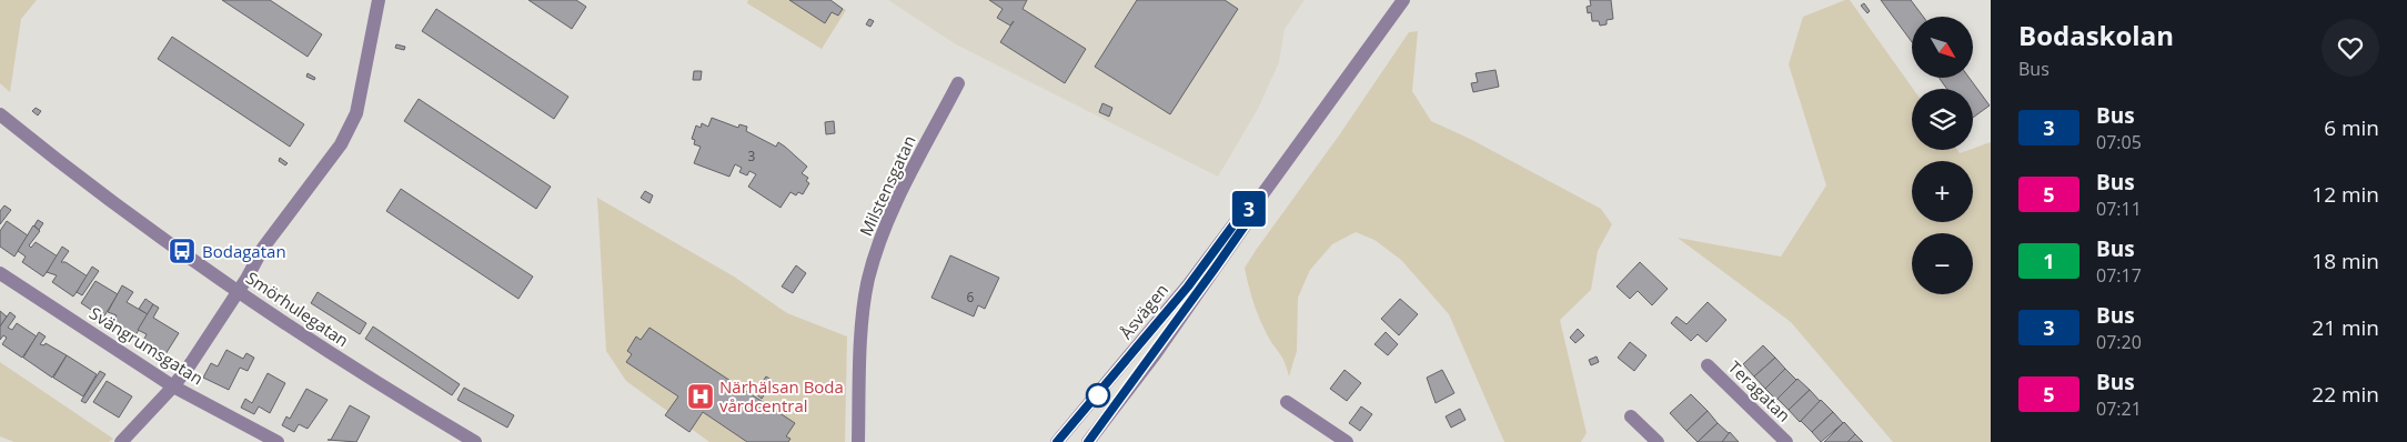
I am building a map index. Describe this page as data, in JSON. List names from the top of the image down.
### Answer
{
  "streets": {
    "street": [
      "Milstensgatan",
      "Smörhulegatan",
      "Åsvägen",
      "Svängrumsgatan",
      "Teragatan"
    ]
  },
  "places": {
    "bus stop": ["Bodagatan"],
    "hospital": ["Närhälsan Boda vårdcentral"]
  },
  "lines": ["bus line 3"],
  "house_numbers": ["3", "6"],
  "north": "bottom right",
  "page": {
    "on_map": "3",
    "heading": ["Bodaskolan", "Bus"],
    "map_buttons": ["+", "−"],
    "list": [
      {
        "mark": "3",
        "name": "Bus",
        "note": "07:05",
        "value": "6 min"
      },
      {
        "mark": "5",
        "name": "Bus",
        "note": "07:11",
        "value": "12 min"
      },
      {
        "mark": "1",
        "name": "Bus",
        "note": "07:17",
        "value": "18 min"
      },
      {
        "mark": "3",
        "name": "Bus",
        "note": "07:20",
        "value": "21 min"
      },
      {
        "mark": "5",
        "name": "Bus",
        "note": "07:21",
        "value": "22 min"
      }
    ]
  }
}
